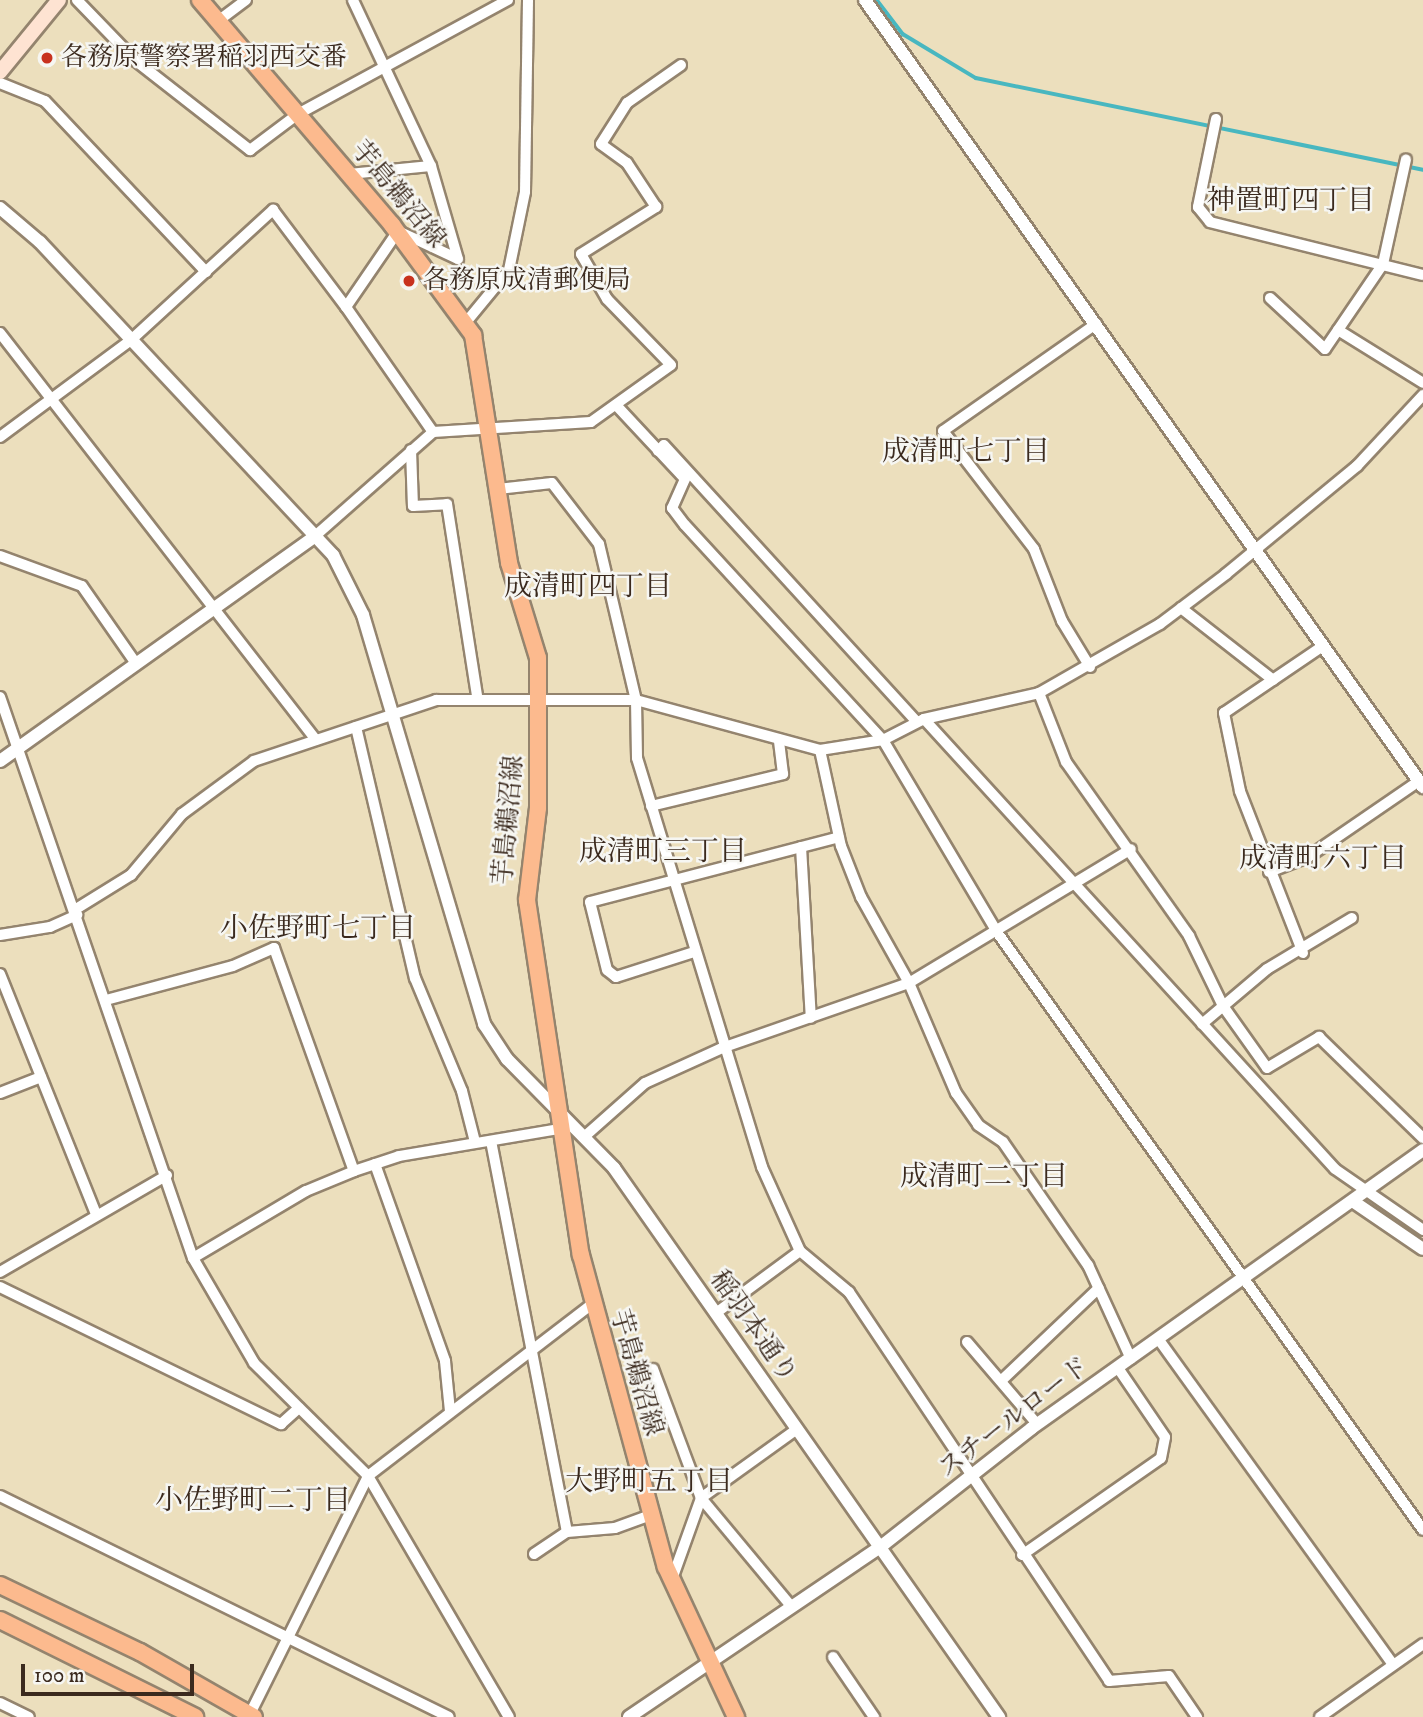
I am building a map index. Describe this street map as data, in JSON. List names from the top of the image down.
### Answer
{
  "streets": {
    "main road": ["芋島鵜沼線"],
    "street": ["稲羽本通り", "スチールロード"]
  },
  "crossings": [
    ["芋島鵜沼線", "稲羽本通り"],
    ["芋島鵜沼線", "スチールロード"],
    ["稲羽本通り", "スチールロード"]
  ],
  "districts": [
    "神置町四丁目",
    "成清町七丁目",
    "成清町四丁目",
    "成清町三丁目",
    "成清町六丁目",
    "小佐野町七丁目",
    "成清町二丁目",
    "大野町五丁目",
    "小佐野町二丁目"
  ],
  "places": ["各務原警察署稲羽西交番", "各務原成清郵便局"],
  "scale_bar": "100 m"
}
